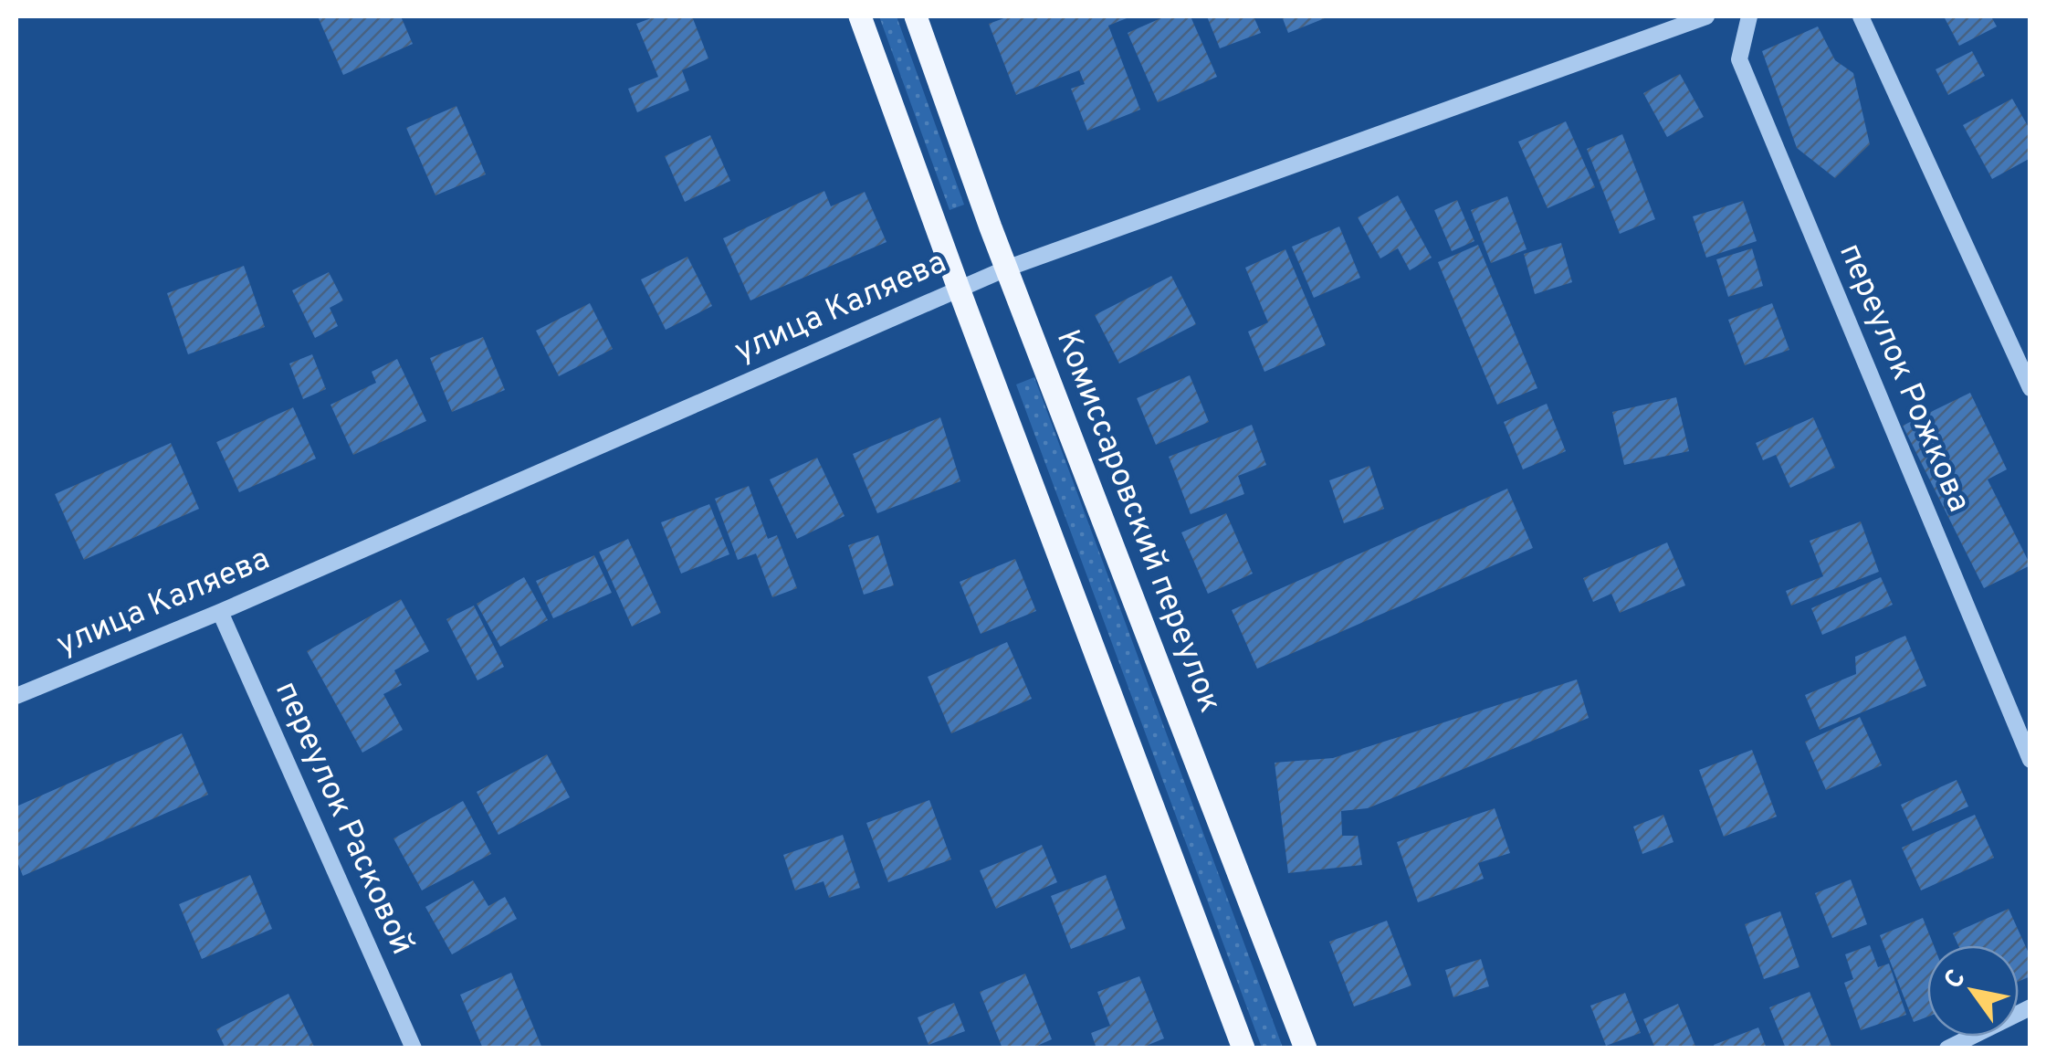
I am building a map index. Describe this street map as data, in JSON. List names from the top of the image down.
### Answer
{
  "streets": {
    "main road": ["Комиссаровский переулок"],
    "street": ["улица Каляева", "переулок Рожкова", "переулок Расковой"]
  },
  "crossings": [
    ["улица Каляева", "Комиссаровский переулок"],
    ["улица Каляева", "переулок Расковой"]
  ],
  "north": "top left"
}
